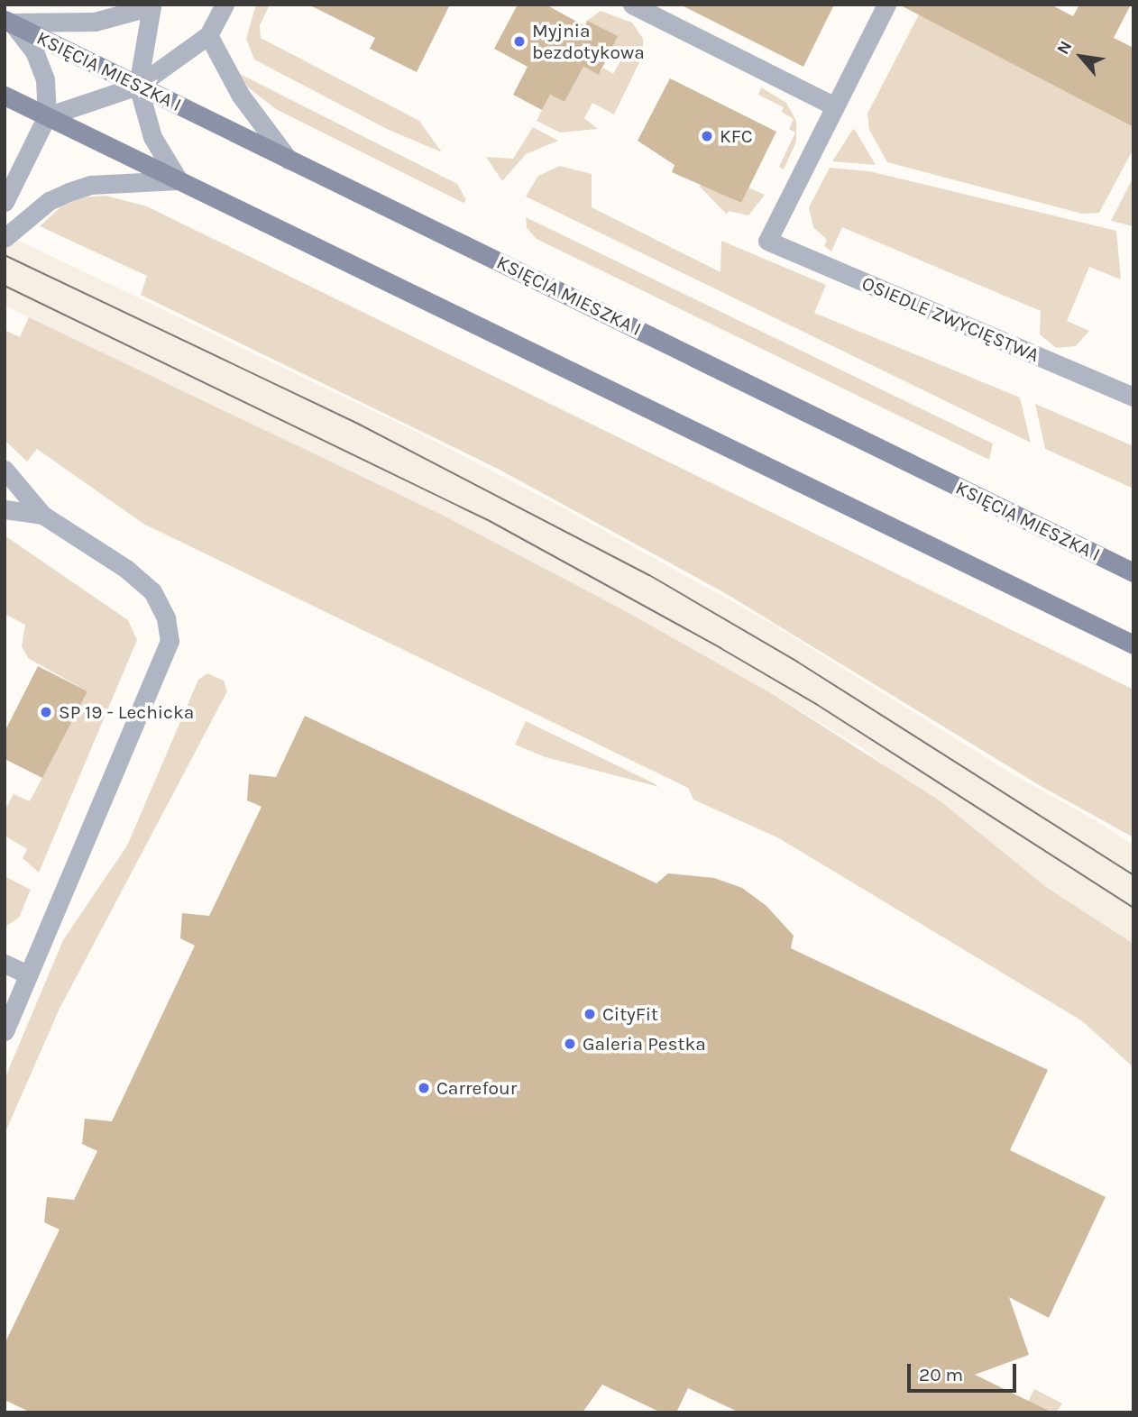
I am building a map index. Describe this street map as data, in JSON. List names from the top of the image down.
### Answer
{
  "streets": {
    "street": ["KSIĘCIA MIESZKA I", "OSIEDLE ZWYCIĘSTWA"]
  },
  "places": [
    "Myjnia bezdotykowa",
    "KFC",
    "SP 19 - Lechicka",
    "CityFit",
    "Galeria Pestka",
    "Carrefour"
  ],
  "scale_bar": "20 m",
  "north": "top left"
}
